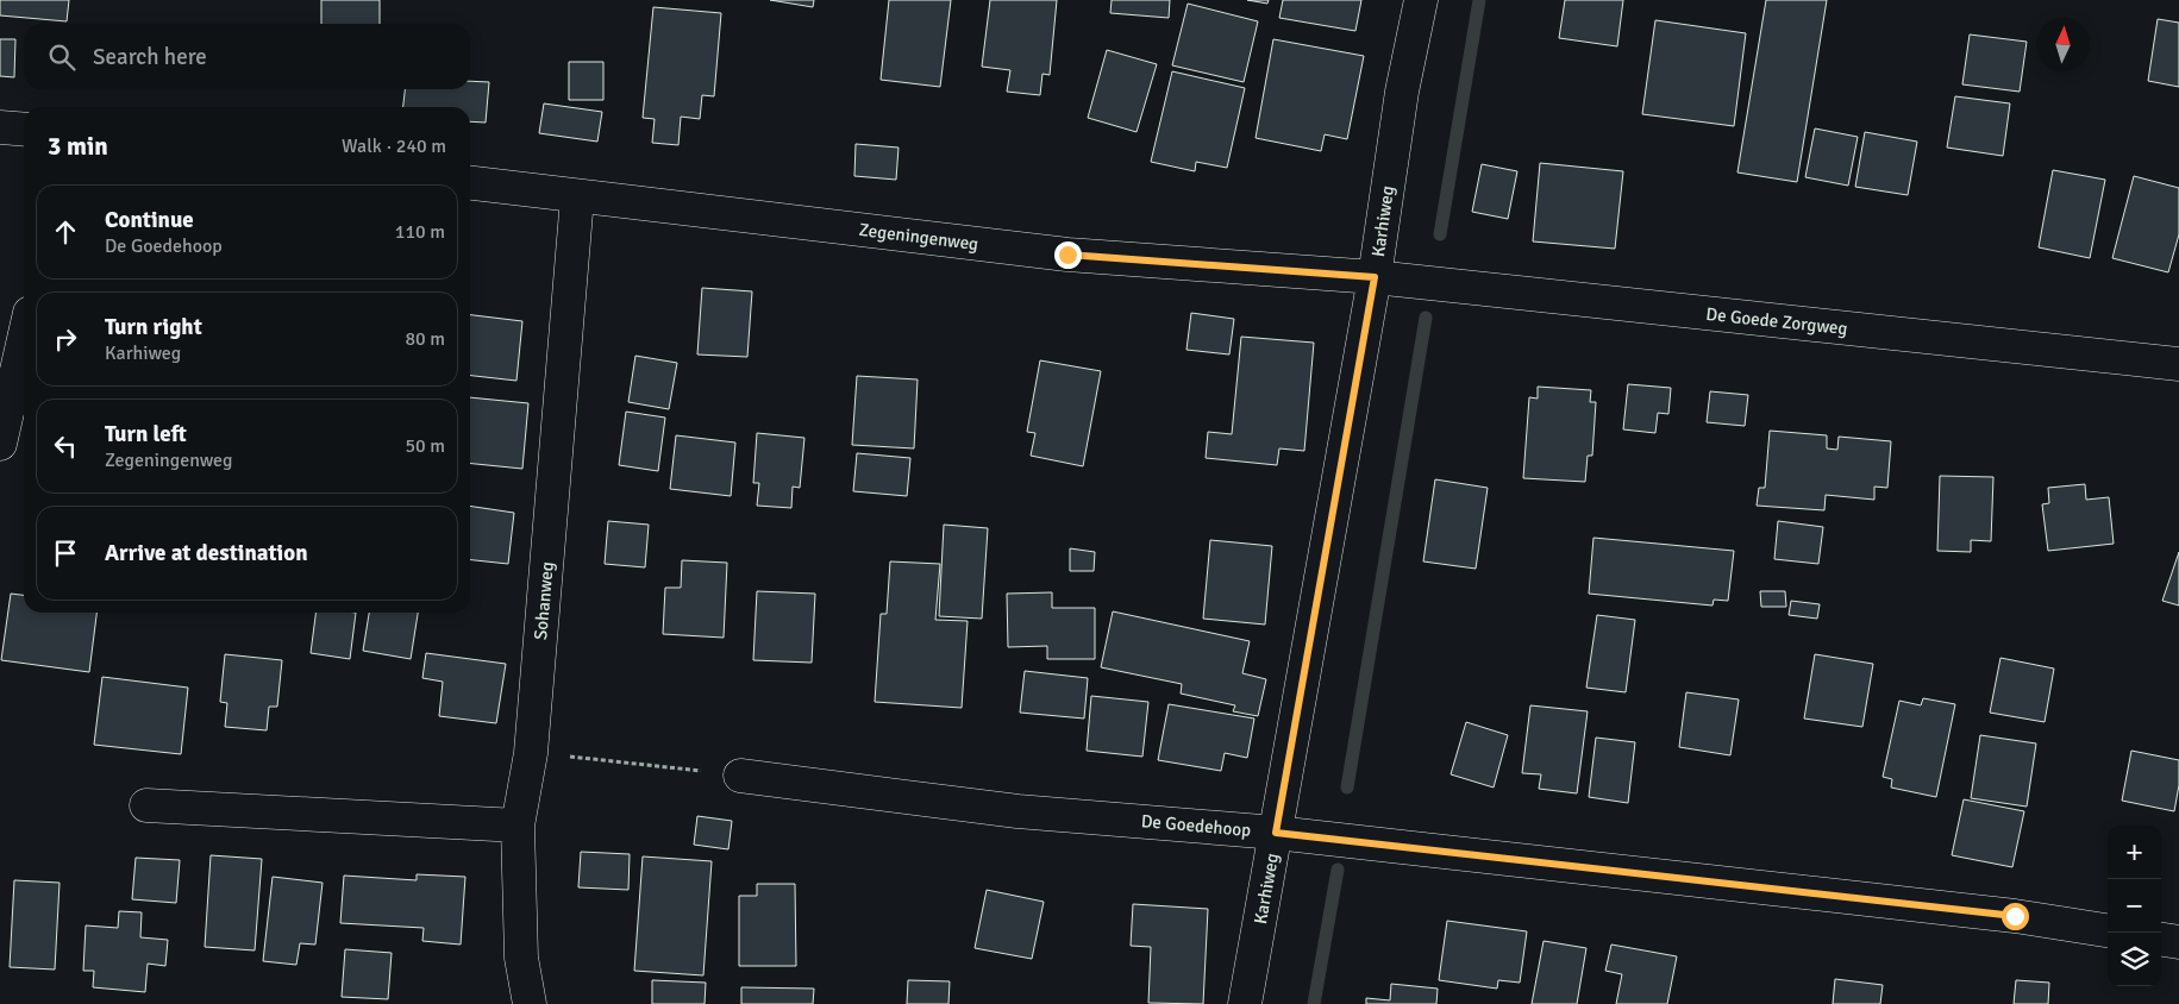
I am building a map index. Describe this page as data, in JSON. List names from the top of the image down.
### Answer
{
  "streets": {
    "street": [
      "Karhiweg",
      "Zegeningenweg",
      "De Goede Zorgweg",
      "Sohanweg",
      "De Goedehoop"
    ]
  },
  "crossings": [
    ["Karhiweg", "Zegeningenweg"],
    ["Karhiweg", "De Goede Zorgweg"],
    ["Karhiweg", "De Goedehoop"],
    ["Zegeningenweg", "De Goede Zorgweg"],
    ["Zegeningenweg", "Sohanweg"]
  ],
  "north": "top",
  "page": {
    "search": "Search here",
    "heading": ["3 min", "Walk · 240 m"],
    "list": [
      ["Continue", "De Goedehoop", "110 m"],
      ["Turn right", "Karhiweg", "80 m"],
      ["Turn left", "Zegeningenweg", "50 m"],
      "Arrive at destination"
    ],
    "map_buttons": ["+", "−"]
  }
}
